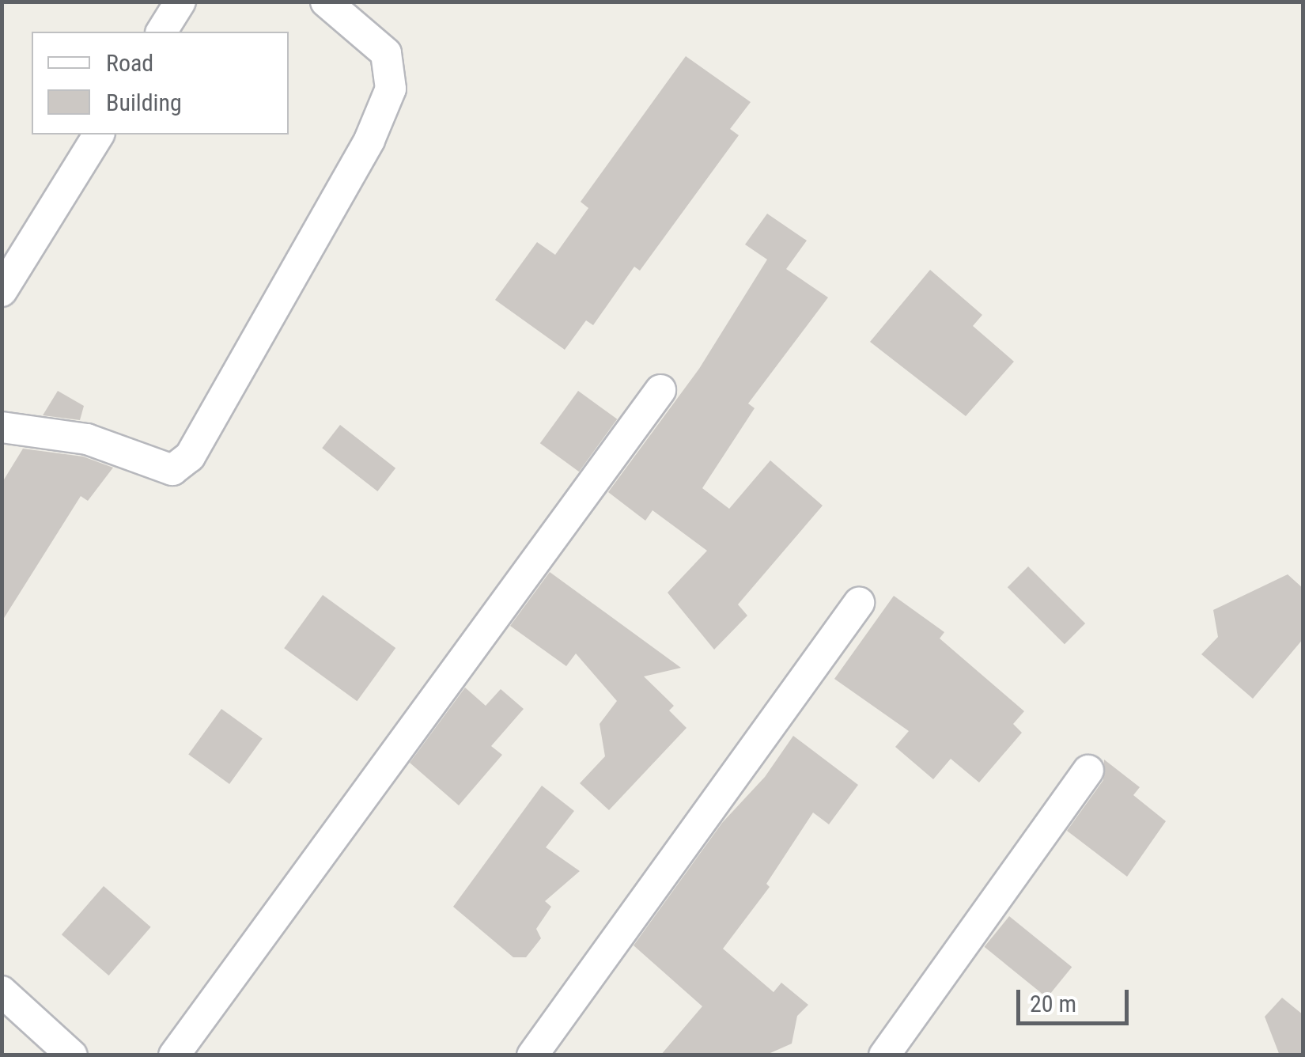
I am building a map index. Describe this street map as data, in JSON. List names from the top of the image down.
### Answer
{
  "legend": ["Road", "Building"],
  "scale_bar": "20 m"
}
